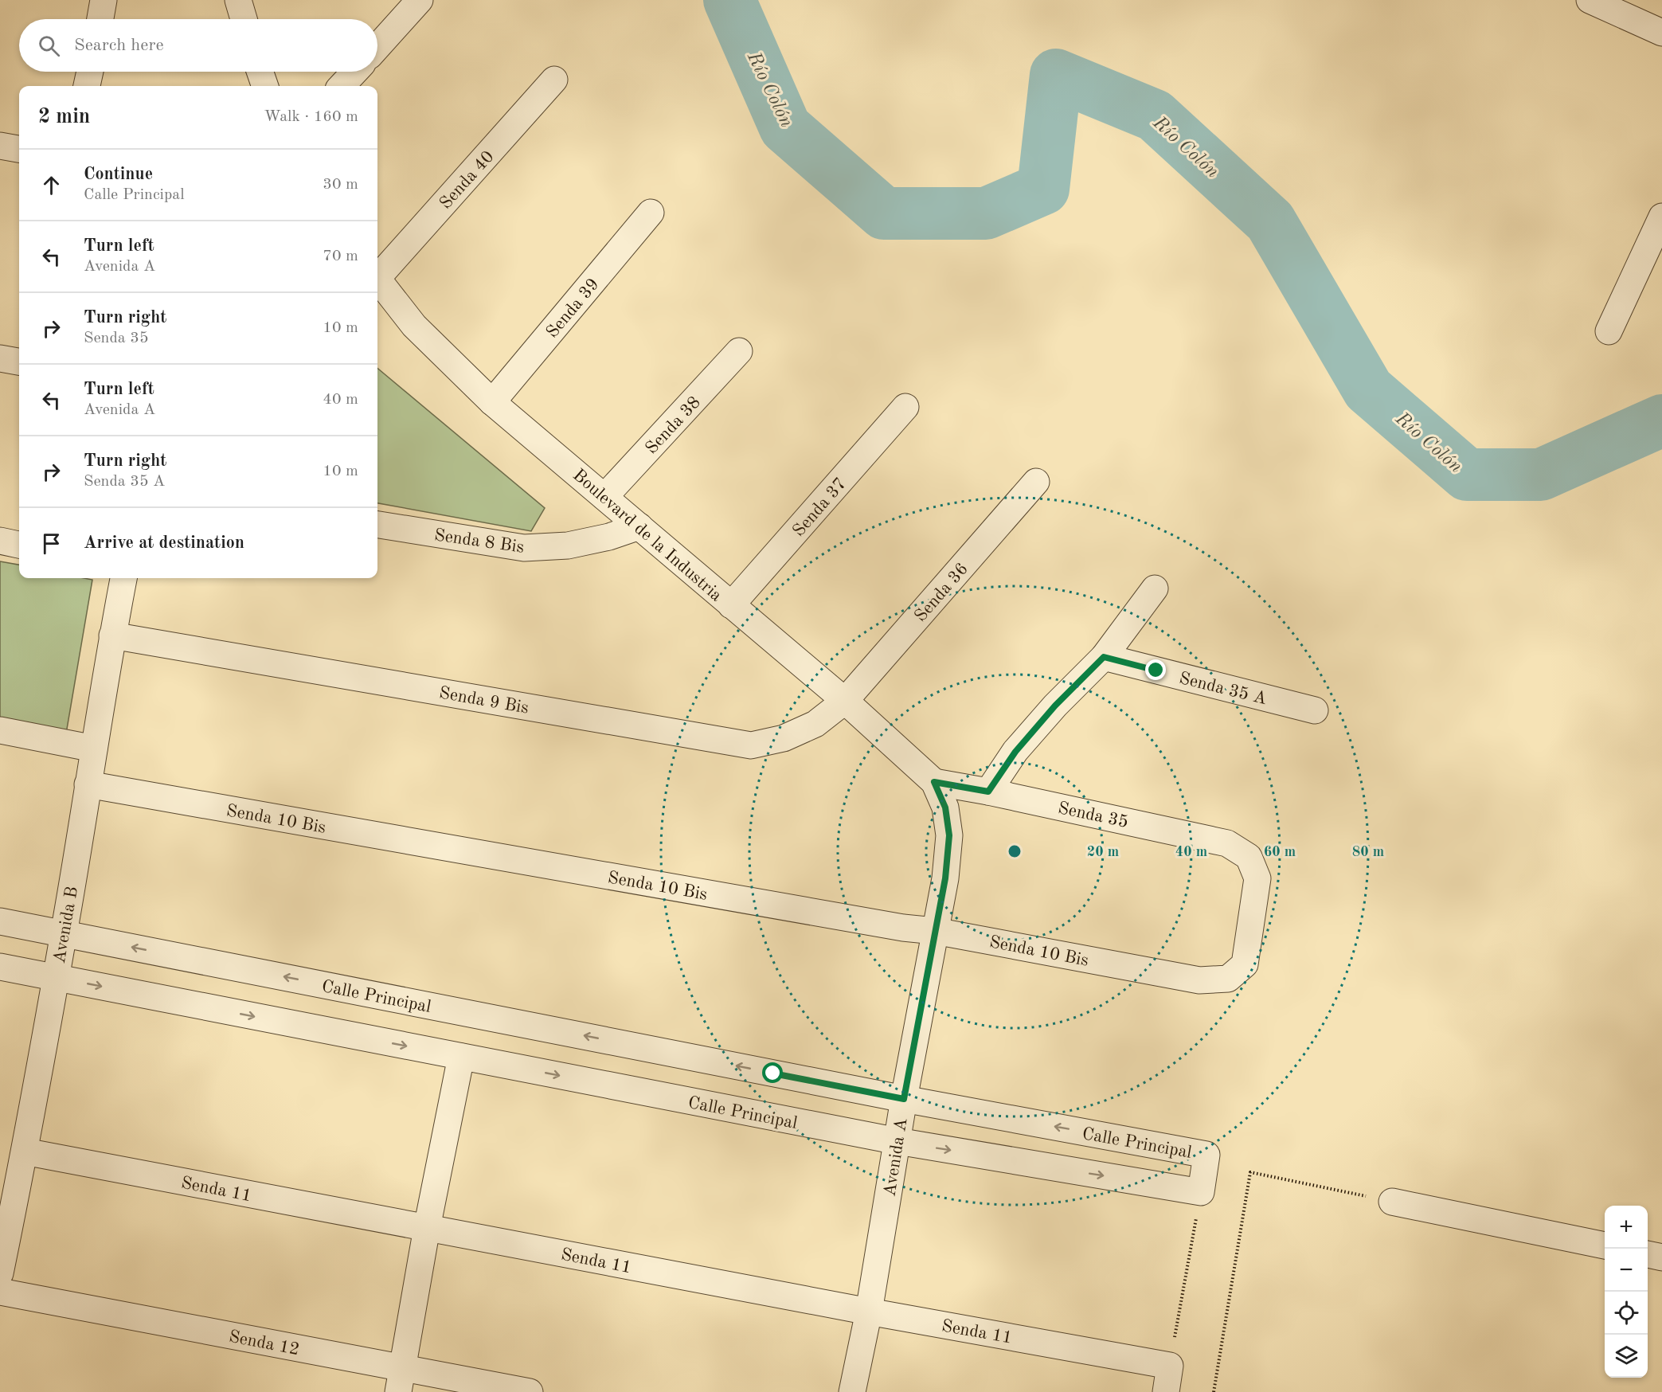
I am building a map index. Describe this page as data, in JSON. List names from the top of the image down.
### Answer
{
  "streets": {
    "street": [
      "Senda 40",
      "Senda 39",
      "Senda 38",
      "Senda 37",
      "Boulevard de la Industria",
      "Senda 8 Bis",
      "Senda 36",
      "Senda 35 A",
      "Senda 9 Bis",
      "Senda 35",
      "Senda 10 Bis",
      "Avenida B",
      "Calle Principal",
      "Avenida A",
      "Senda 11",
      "Senda 12"
    ]
  },
  "crossings": [
    ["Senda 39", "Boulevard de la Industria"],
    ["Senda 38", "Boulevard de la Industria"],
    ["Senda 37", "Boulevard de la Industria"],
    ["Boulevard de la Industria", "Senda 8 Bis"],
    ["Boulevard de la Industria", "Senda 36"],
    ["Boulevard de la Industria", "Senda 9 Bis"],
    ["Boulevard de la Industria", "Senda 35"],
    ["Boulevard de la Industria", "Avenida A"],
    ["Senda 36", "Senda 9 Bis"],
    ["Senda 9 Bis", "Avenida B"],
    ["Senda 35", "Senda 10 Bis"],
    ["Senda 35", "Avenida A"],
    ["Senda 10 Bis", "Avenida B"],
    ["Senda 10 Bis", "Avenida A"],
    ["Avenida B", "Calle Principal"],
    ["Avenida B", "Senda 11"],
    ["Calle Principal", "Avenida A"],
    ["Avenida A", "Senda 11"]
  ],
  "water": ["Río Colón"],
  "page": {
    "search": "Search here",
    "heading": ["2 min", "Walk · 160 m"],
    "list": [
      ["Continue", "Calle Principal", "30 m"],
      ["Turn left", "Avenida A", "70 m"],
      ["Turn right", "Senda 35", "10 m"],
      ["Turn left", "Avenida A", "40 m"],
      ["Turn right", "Senda 35 A", "10 m"],
      "Arrive at destination"
    ],
    "map_buttons": ["+", "−"]
  },
  "rings": [
    "20 m",
    "40 m",
    "60 m",
    "80 m"
  ]
}
